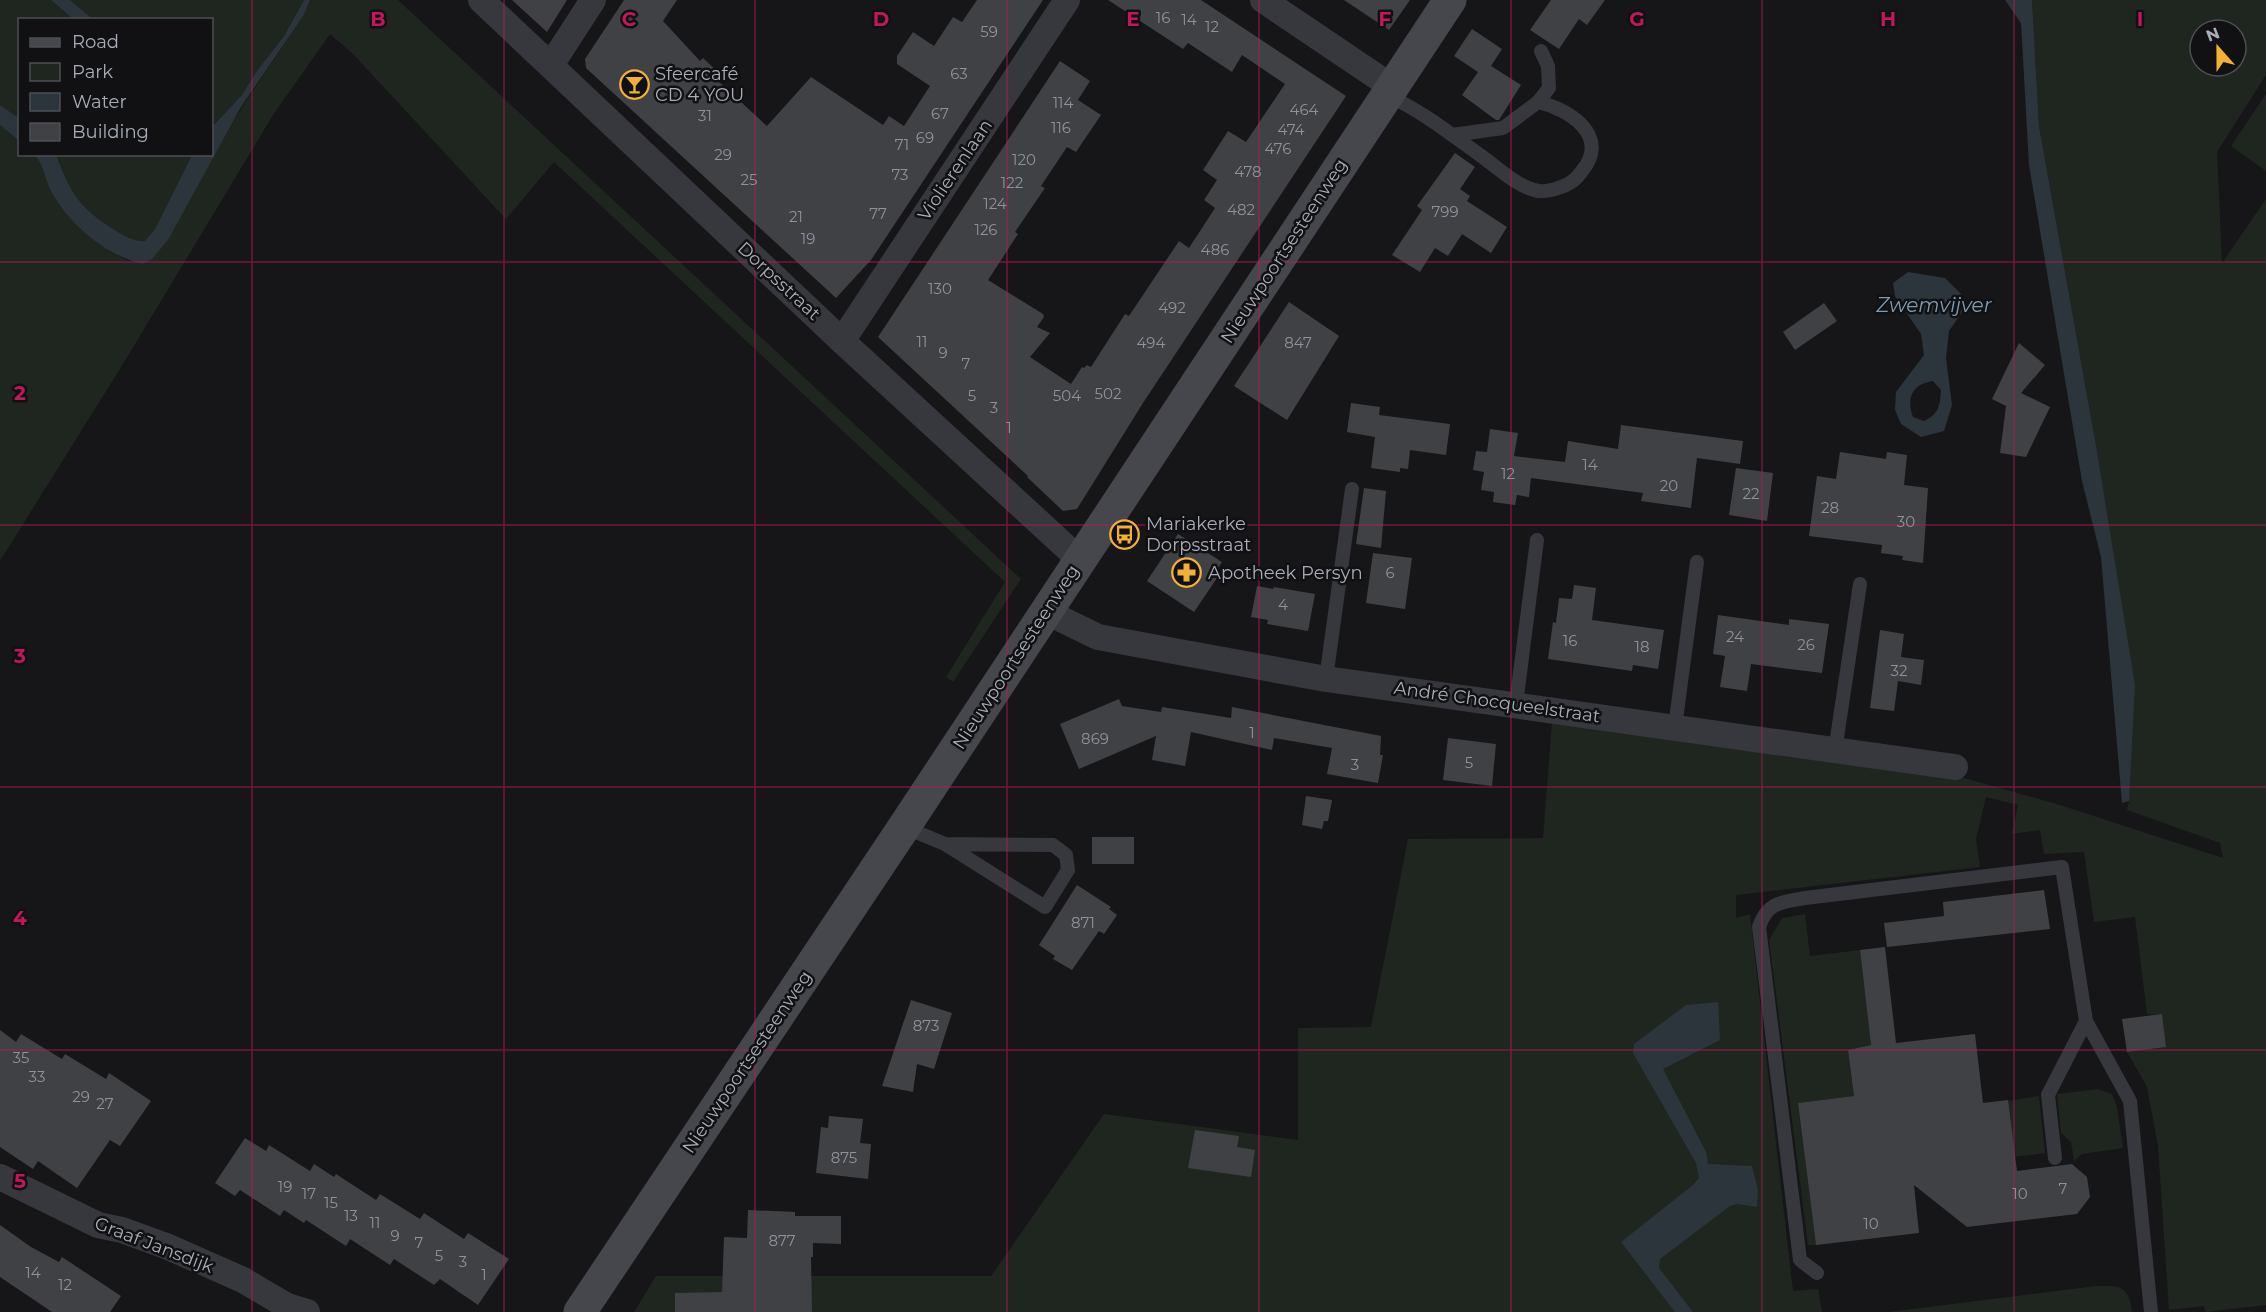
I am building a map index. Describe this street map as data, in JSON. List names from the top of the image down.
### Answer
{
  "streets": {
    "main road": ["Nieuwpoortsesteenweg"],
    "street": [
      "Violierenlaan",
      "Dorpsstraat",
      "André Chocqueelstraat",
      "Graaf Jansdijk"
    ]
  },
  "crossings": [
    ["Violierenlaan", "Dorpsstraat"],
    ["Nieuwpoortsesteenweg", "Dorpsstraat"],
    ["Nieuwpoortsesteenweg", "André Chocqueelstraat"]
  ],
  "water": ["Zwemvijver"],
  "places": {
    "bar": ["Sfeercafé CD 4 YOU"],
    "bus stop": ["Mariakerke Dorpsstraat"],
    "pharmacy": ["Apotheek Persyn"]
  },
  "house_numbers": [
    "16",
    "14",
    "12",
    "59",
    "63",
    "114",
    "464",
    "67",
    "31",
    "116",
    "474",
    "69",
    "71",
    "476",
    "29",
    "120",
    "478",
    "73",
    "25",
    "122",
    "124",
    "482",
    "799",
    "77",
    "21",
    "126",
    "19",
    "486",
    "130",
    "492",
    "11",
    "494",
    "847",
    "9",
    "7",
    "502",
    "5",
    "504",
    "3",
    "1",
    "14",
    "12",
    "20",
    "22",
    "28",
    "30",
    "6",
    "4",
    "24",
    "16",
    "26",
    "18",
    "32",
    "1",
    "869",
    "5",
    "3",
    "871",
    "873",
    "35",
    "33",
    "29",
    "27",
    "875",
    "19",
    "7",
    "17",
    "10",
    "15",
    "13",
    "11",
    "10",
    "9",
    "877",
    "7",
    "5",
    "3",
    "14",
    "1",
    "12"
  ],
  "legend": [
    "Road",
    "Park",
    "Water",
    "Building"
  ],
  "north": "top",
  "grid": {
    "columns": [
      "B",
      "C",
      "D",
      "E",
      "F",
      "G",
      "H",
      "I"
    ],
    "rows": [
      "2",
      "3",
      "4",
      "5"
    ]
  }
}
